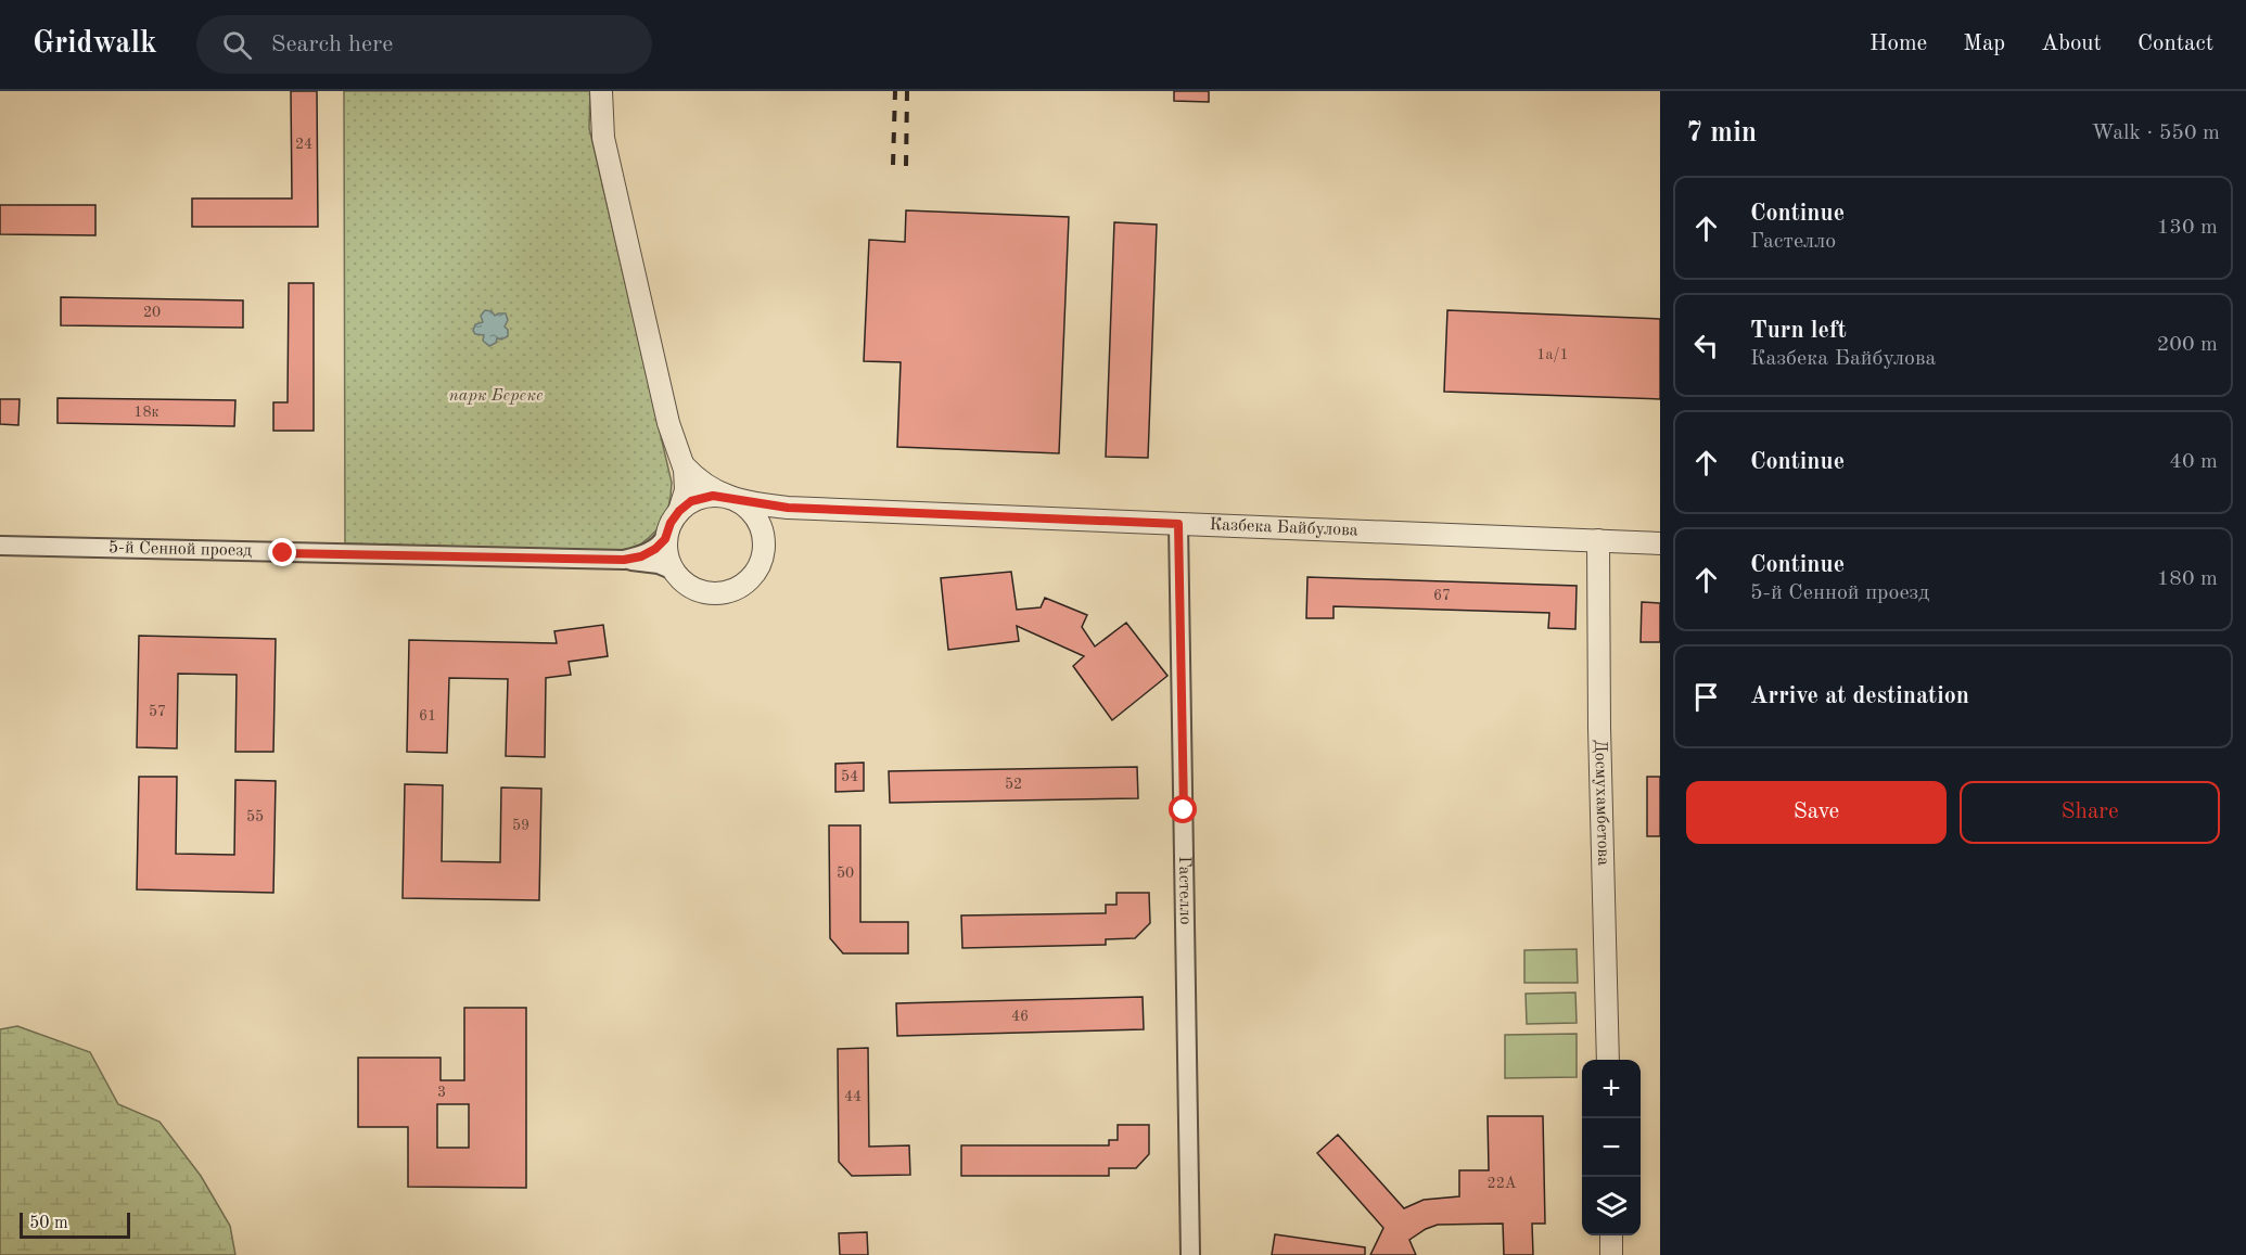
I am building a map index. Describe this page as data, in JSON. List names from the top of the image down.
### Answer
{
  "streets": {
    "street": [
      "Казбека Байбулова",
      "5-й Сенной проезд",
      "Досмухамбетова",
      "Гастелло"
    ]
  },
  "crossings": [
    ["Казбека Байбулова", "5-й Сенной проезд"],
    ["Казбека Байбулова", "Досмухамбетова"],
    ["Казбека Байбулова", "Гастелло"]
  ],
  "parks": ["парк Береке"],
  "house_numbers": [
    "24",
    "20",
    "1а/1",
    "18к",
    "67",
    "57",
    "61",
    "54",
    "52",
    "55",
    "59",
    "50",
    "46",
    "3",
    "44",
    "22А"
  ],
  "scale_bar": "50 m",
  "page": {
    "header": "Gridwalk",
    "search": "Search here",
    "nav": [
      "Home",
      "Map",
      "About",
      "Contact"
    ],
    "heading": ["7 min", "Walk · 550 m"],
    "list": [
      ["Continue", "Гастелло", "130 m"],
      ["Turn left", "Казбека Байбулова", "200 m"],
      ["Continue", "40 m"],
      ["Continue", "5-й Сенной проезд", "180 m"],
      "Arrive at destination"
    ],
    "buttons": ["Save", "Share"],
    "map_buttons": ["+", "−"],
    "scale": "50 m"
  }
}
